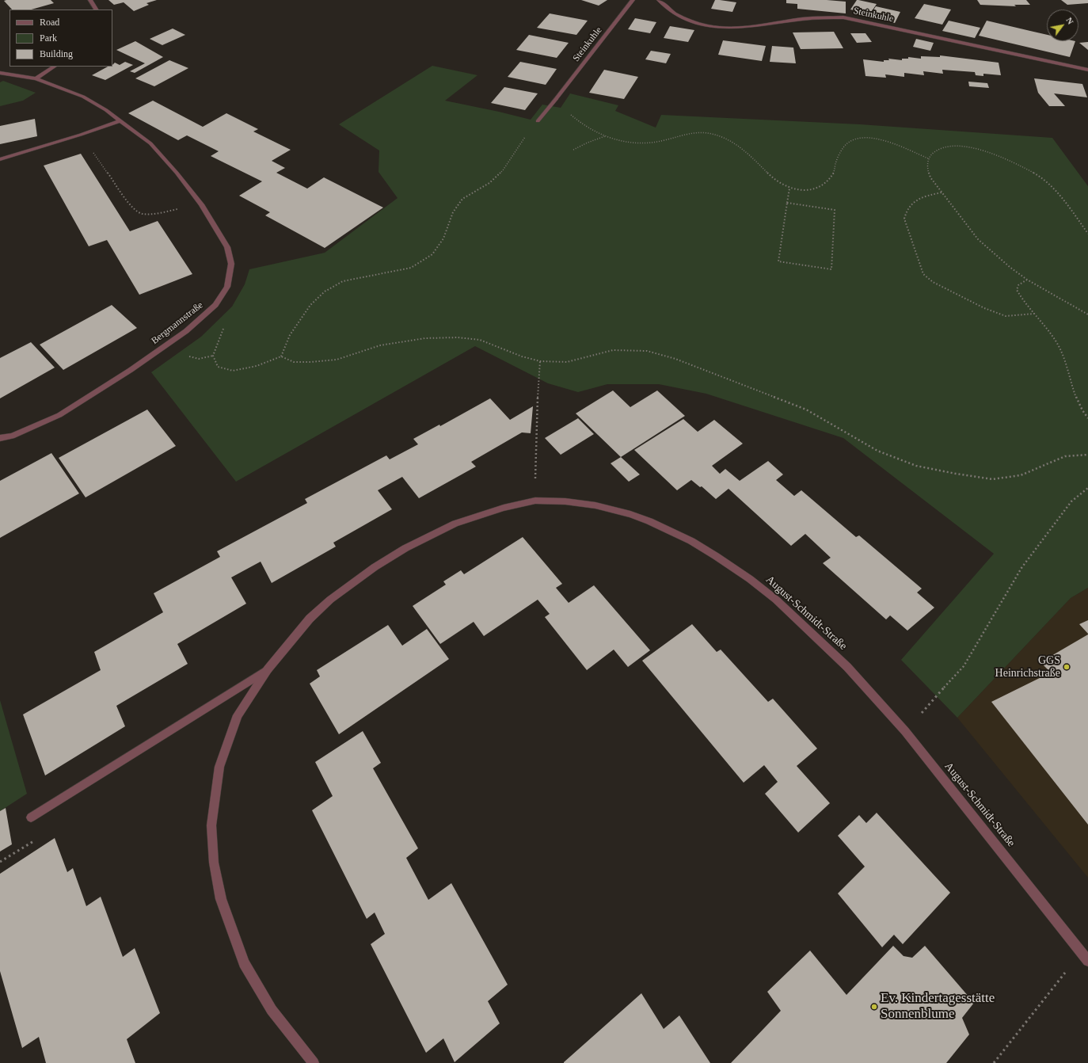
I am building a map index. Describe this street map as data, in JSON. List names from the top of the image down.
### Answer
{
  "streets": {
    "street": ["Steinkuhle", "Bergmannstraße", "August-Schmidt-Straße"]
  },
  "places": ["GGS Heinrichstraße", "Ev. Kindertagesstätte Sonnenblume"],
  "legend": ["Road", "Park", "Building"],
  "north": "top right"
}
